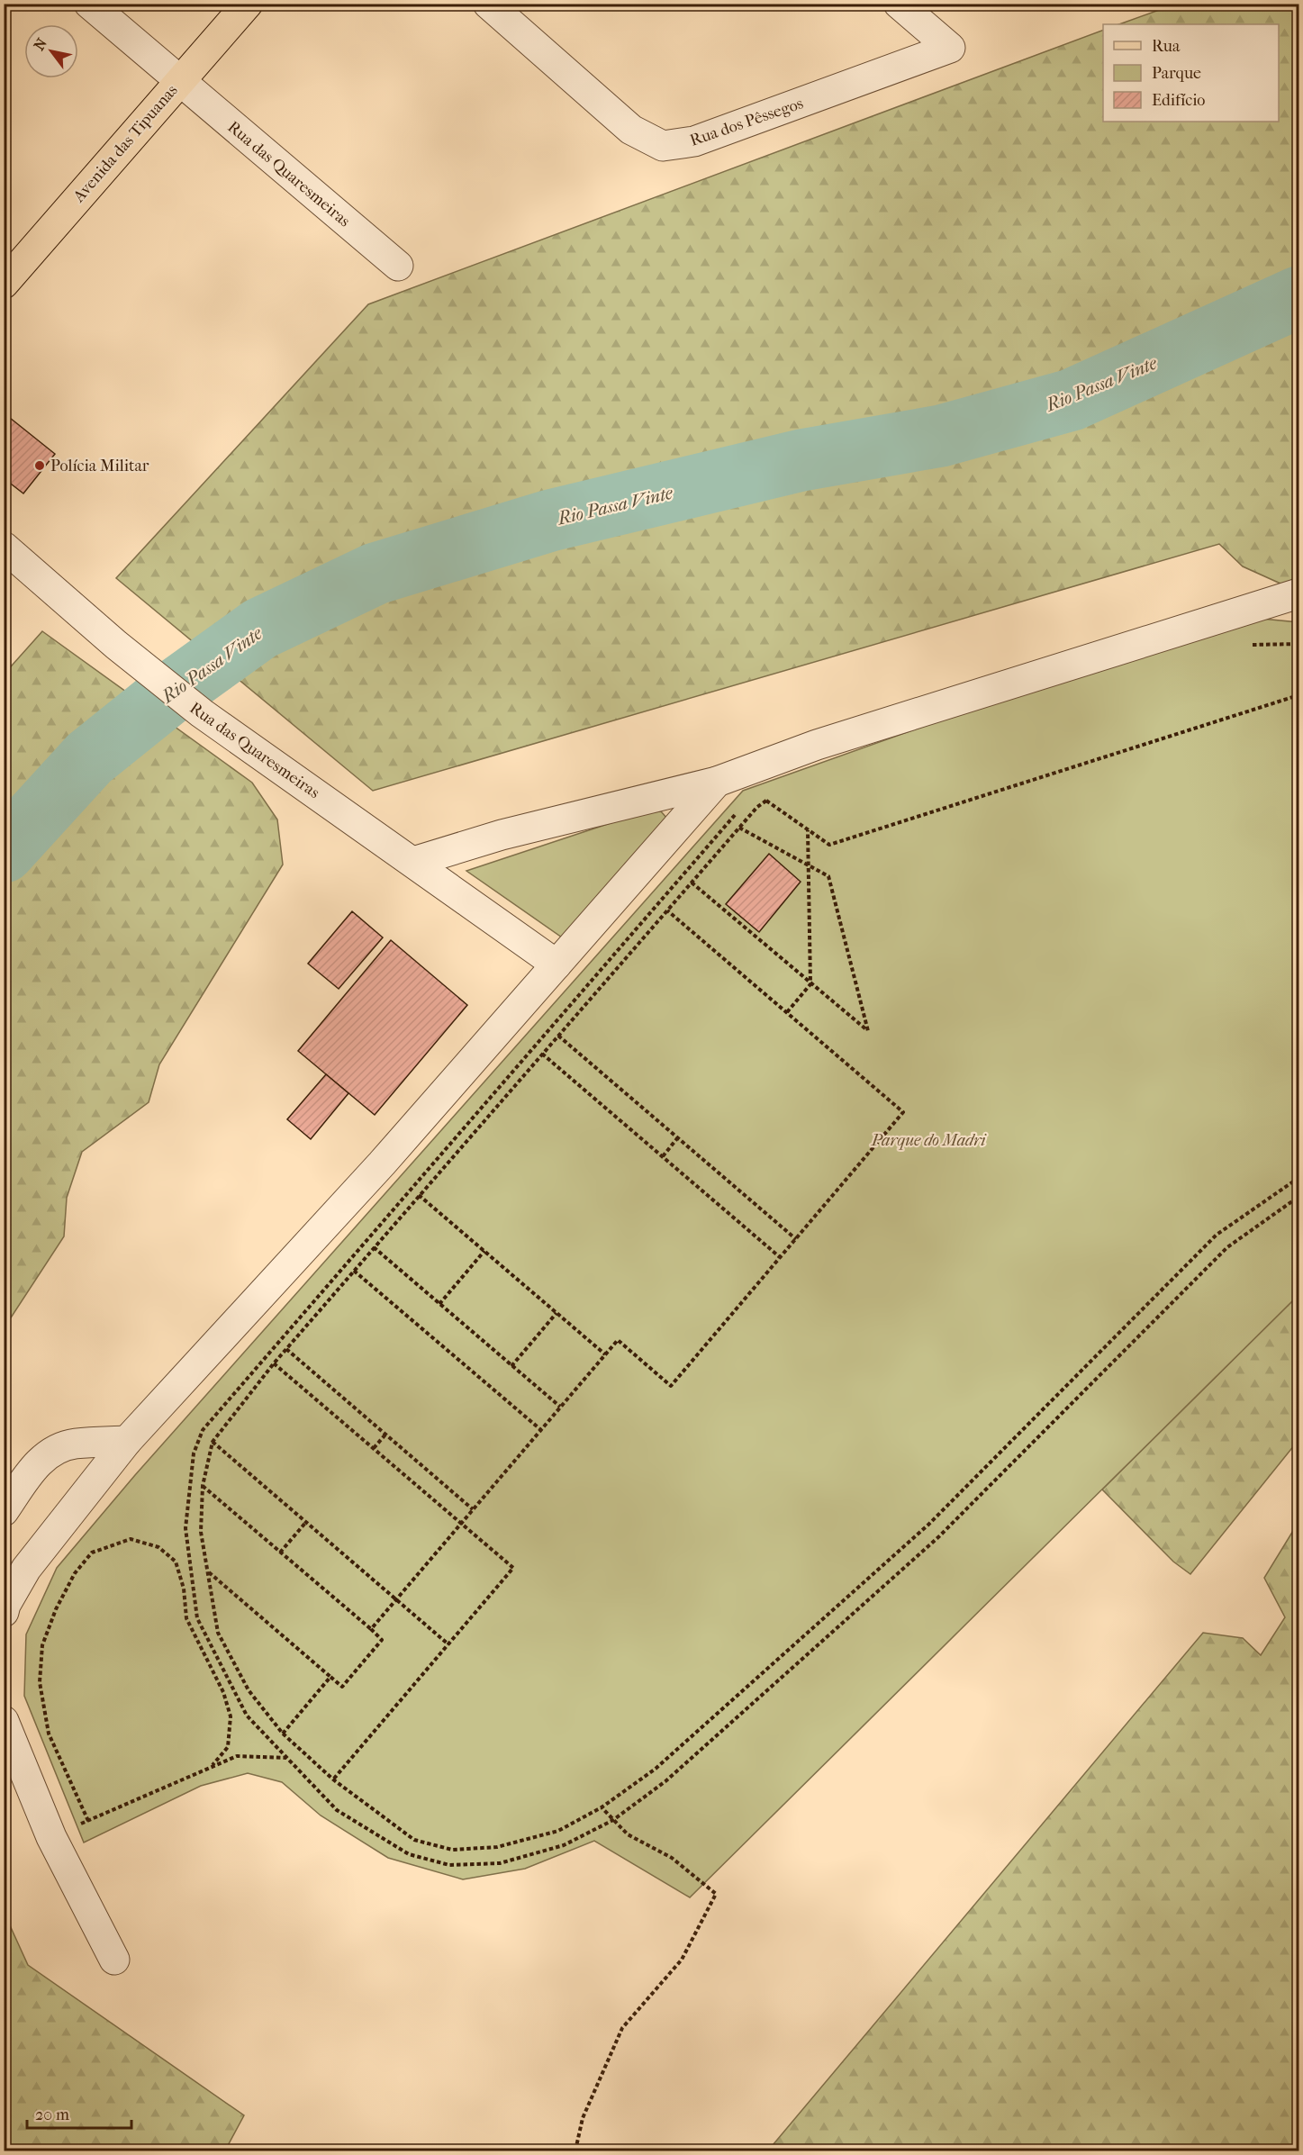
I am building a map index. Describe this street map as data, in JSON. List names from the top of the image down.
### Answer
{
  "streets": {
    "main road": ["Avenida das Tipuanas"],
    "street": ["Rua dos Pêssegos", "Rua das Quaresmeiras"]
  },
  "crossings": [
    ["Avenida das Tipuanas", "Rua das Quaresmeiras"]
  ],
  "water": ["Rio Passa Vinte"],
  "parks": ["Parque do Madri"],
  "places": ["Polícia Militar"],
  "legend": ["Rua", "Parque", "Edifício"],
  "scale_bar": "20 m",
  "north": "top left"
}
